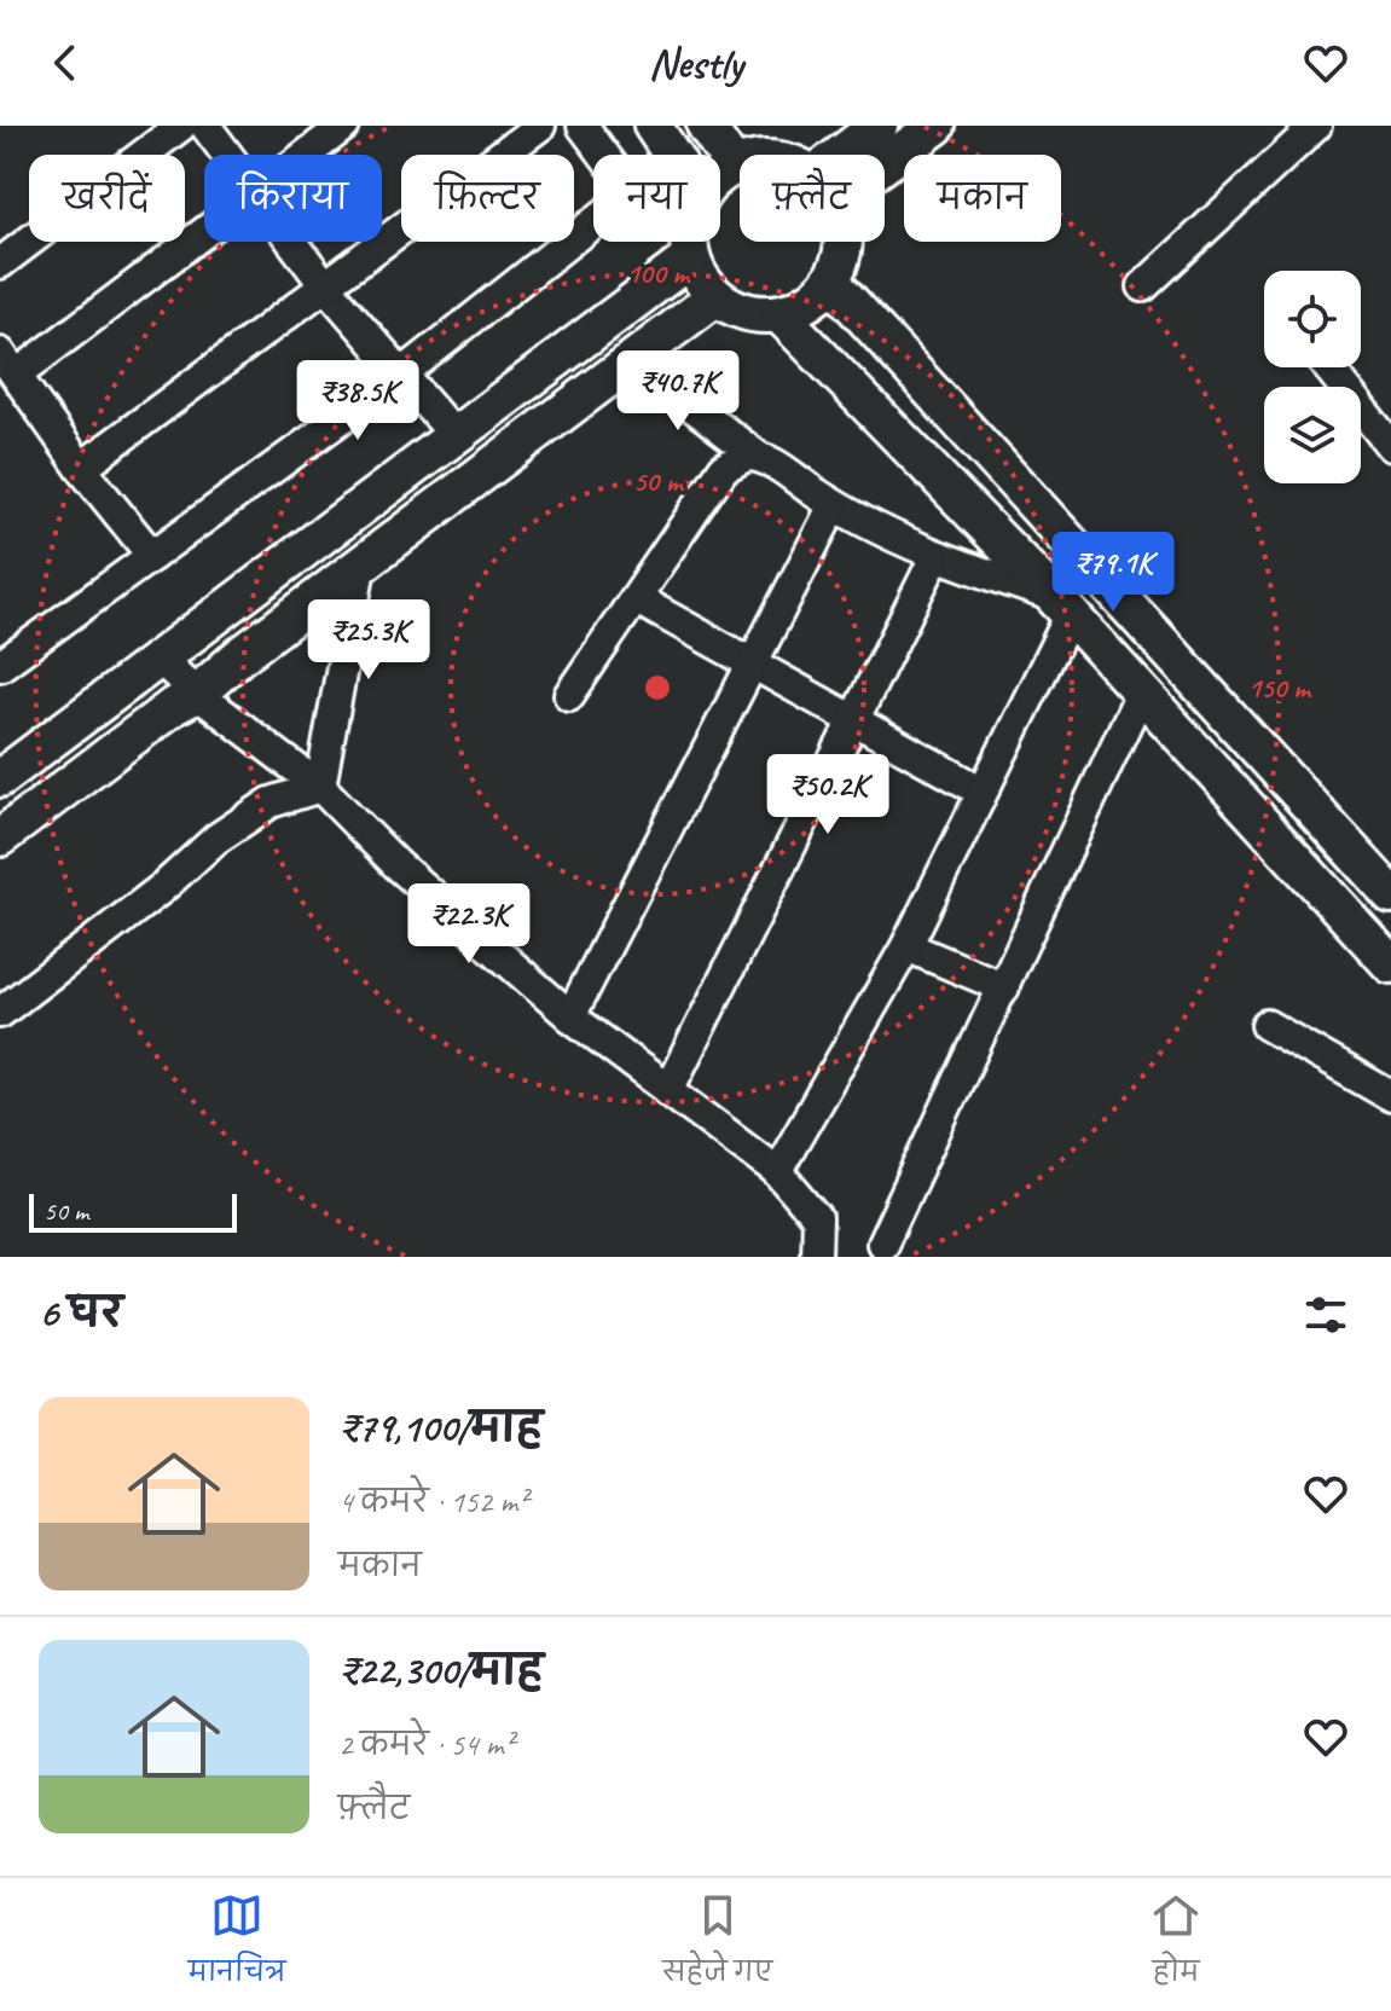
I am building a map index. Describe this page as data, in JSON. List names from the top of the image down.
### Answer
{
  "scale_bar": "50 m",
  "page": {
    "header": "Nestly",
    "chip": [
      "खरीदें",
      "किराया",
      "फ़िल्टर",
      "नया",
      "फ़्लैट",
      "मकान"
    ],
    "price": [
      "₹40.7K",
      "₹38.5K",
      "₹79.1K",
      "₹25.3K",
      "₹50.2K",
      "₹22.3K"
    ],
    "scale": "50 m",
    "heading": "6 घर",
    "list": [
      {
        "name": "₹79,100/माह",
        "note": "4 कमरे · 152 m² · मकान"
      },
      {
        "name": "₹22,300/माह",
        "note": "2 कमरे · 54 m² · फ़्लैट"
      }
    ],
    "tabs": ["मानचित्र", "सहेजे गए", "होम"]
  },
  "rings": ["100 m", "50 m", "150 m"]
}
